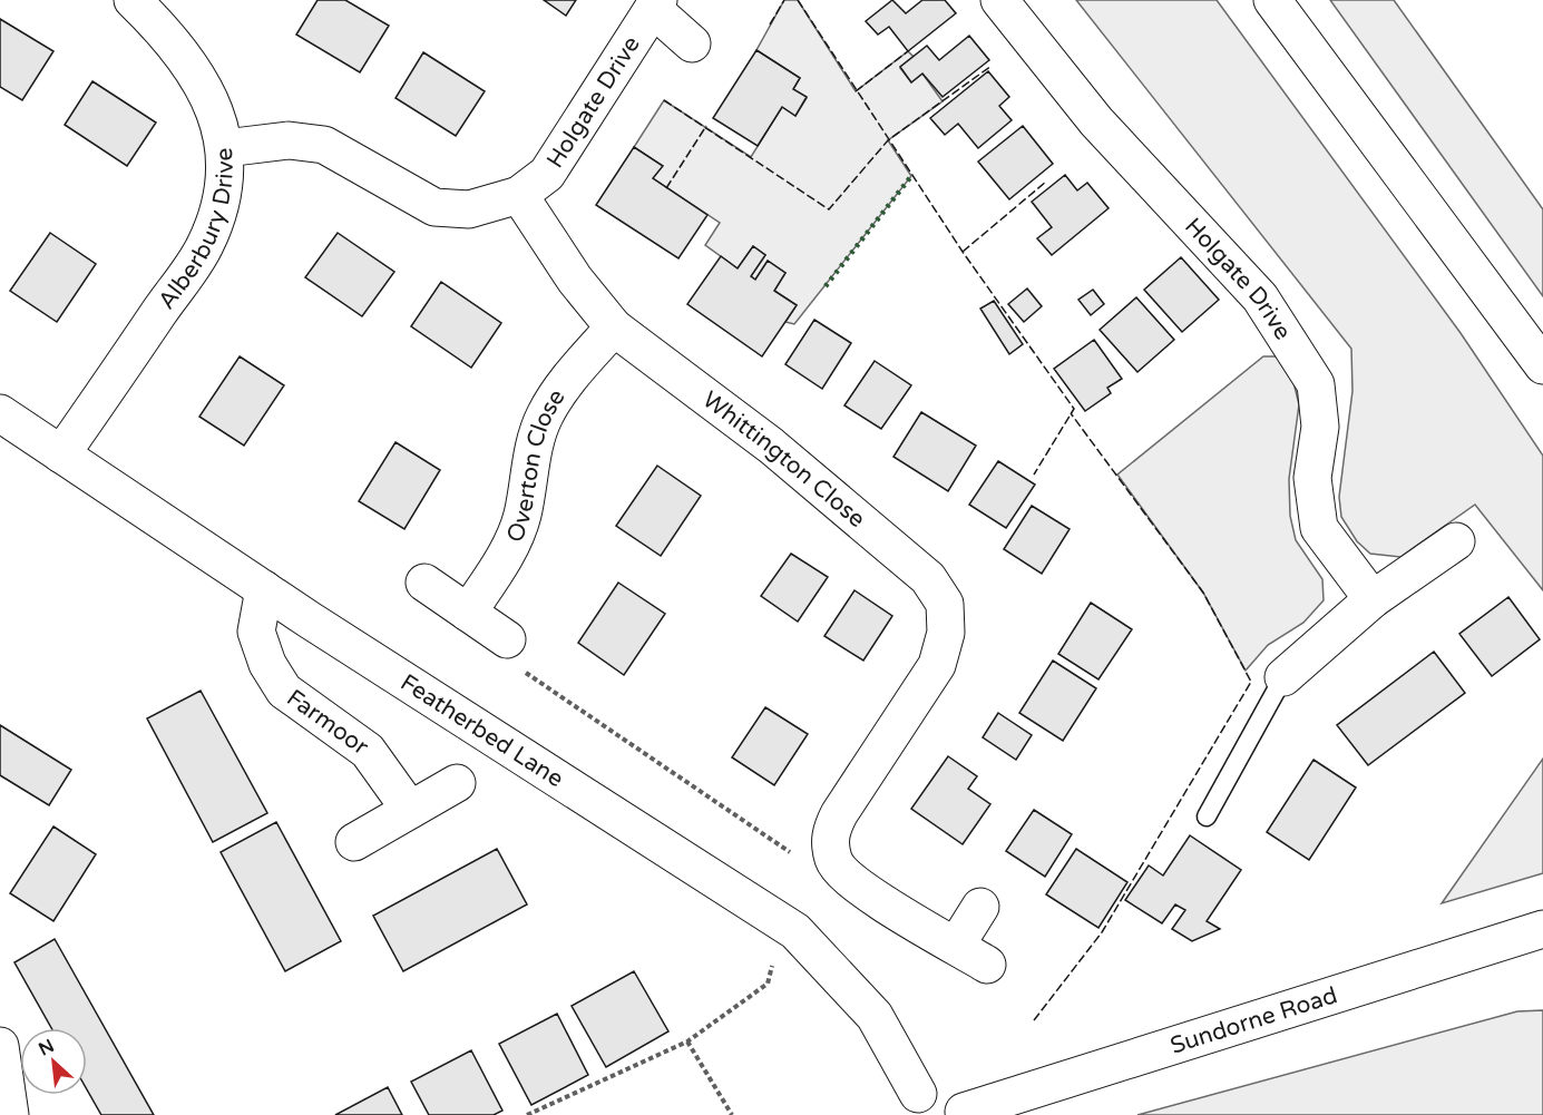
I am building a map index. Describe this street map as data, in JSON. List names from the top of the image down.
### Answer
{
  "streets": {
    "main road": [
      "Holgate Drive",
      "Alberbury Drive",
      "Whittington Close",
      "Overton Close",
      "Farmoor",
      "Featherbed Lane",
      "Sundorne Road"
    ]
  },
  "crossings": [
    ["Holgate Drive", "Whittington Close"],
    ["Alberbury Drive", "Featherbed Lane"],
    ["Whittington Close", "Overton Close"],
    ["Farmoor", "Featherbed Lane"],
    ["Featherbed Lane", "Sundorne Road"]
  ],
  "north": "top left"
}
